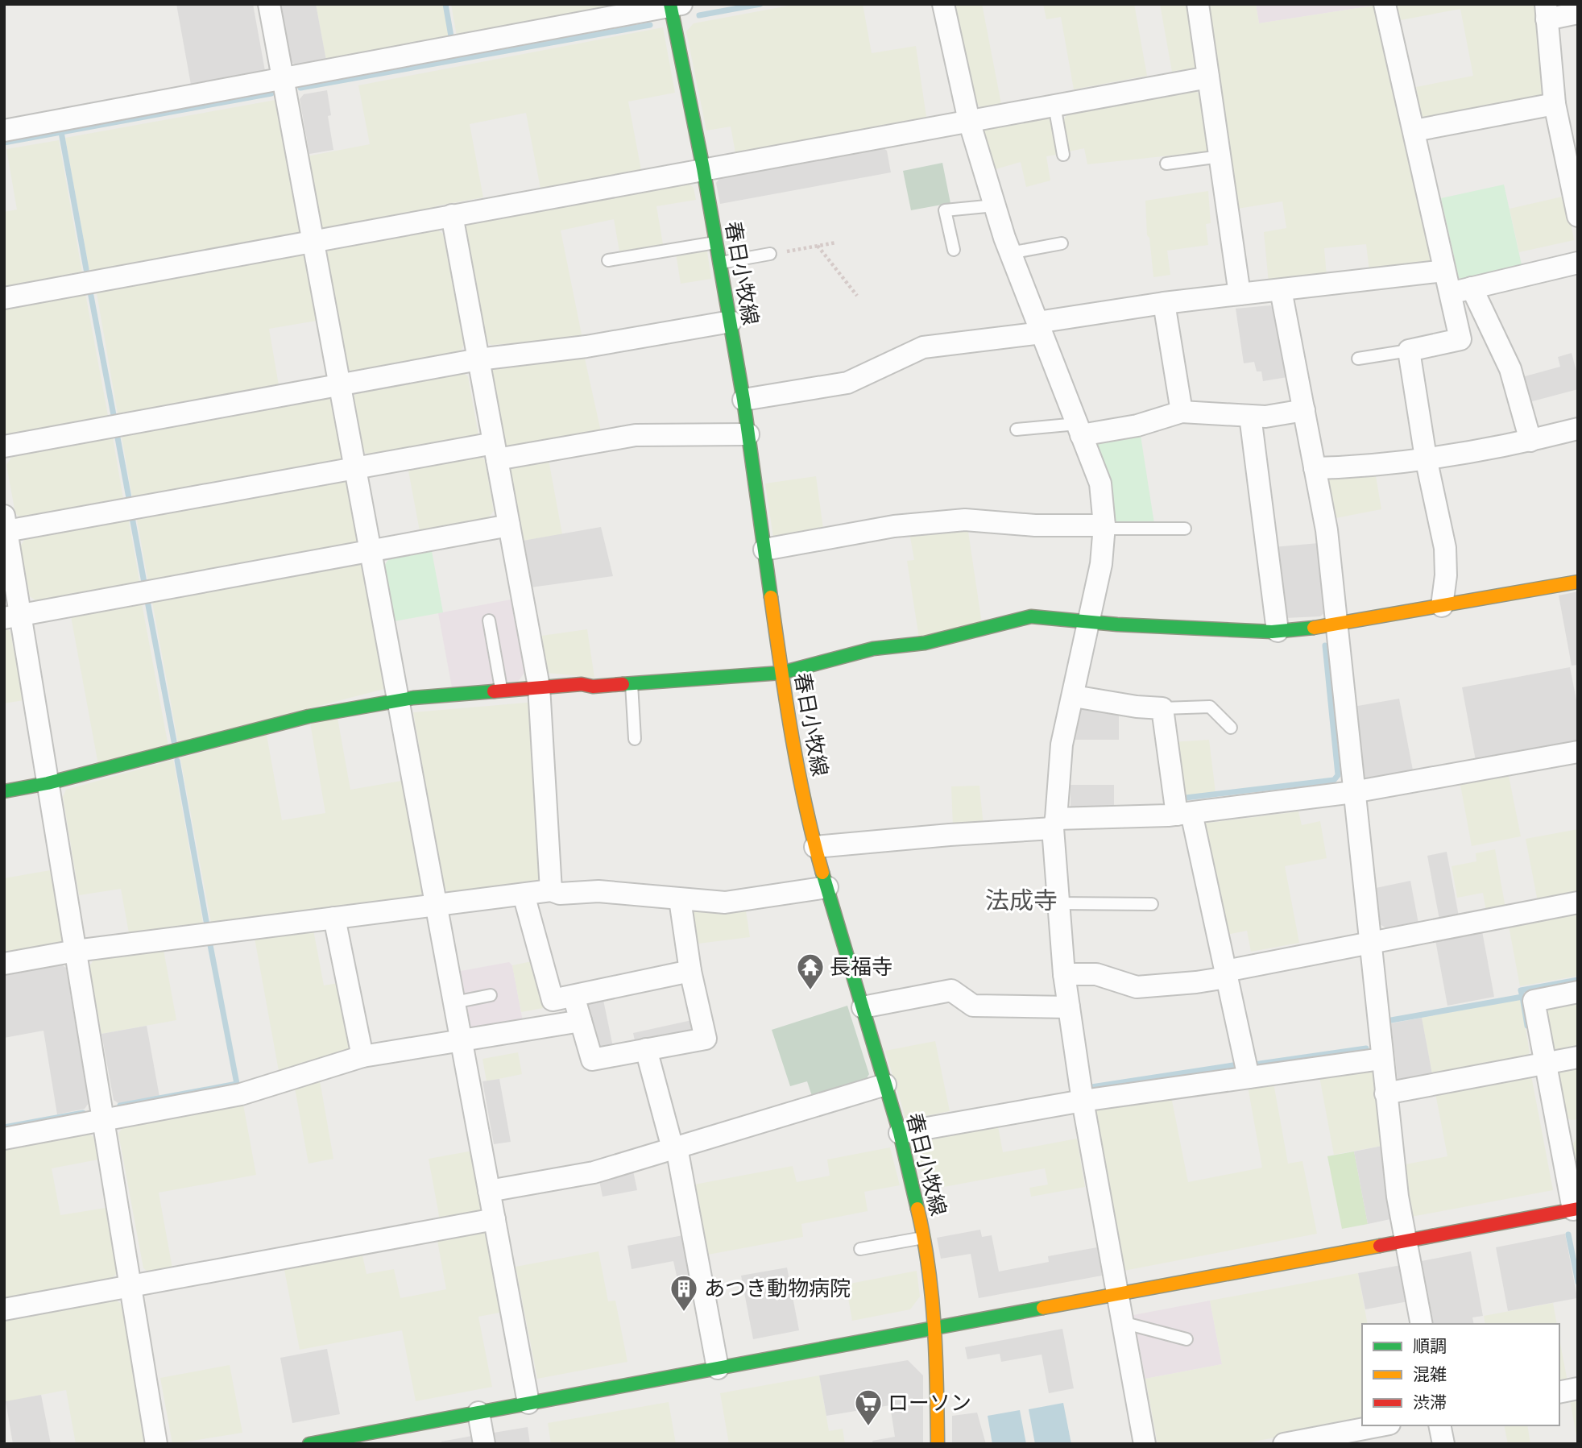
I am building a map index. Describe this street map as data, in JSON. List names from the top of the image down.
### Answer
{
  "streets": {
    "street": ["春日小牧線"]
  },
  "districts": ["法成寺"],
  "places": {
    "temple": ["長福寺"],
    "building": ["あつき動物病院"],
    "supermarket": ["ローソン"]
  },
  "legend": ["順調", "混雑", "渋滞"]
}
